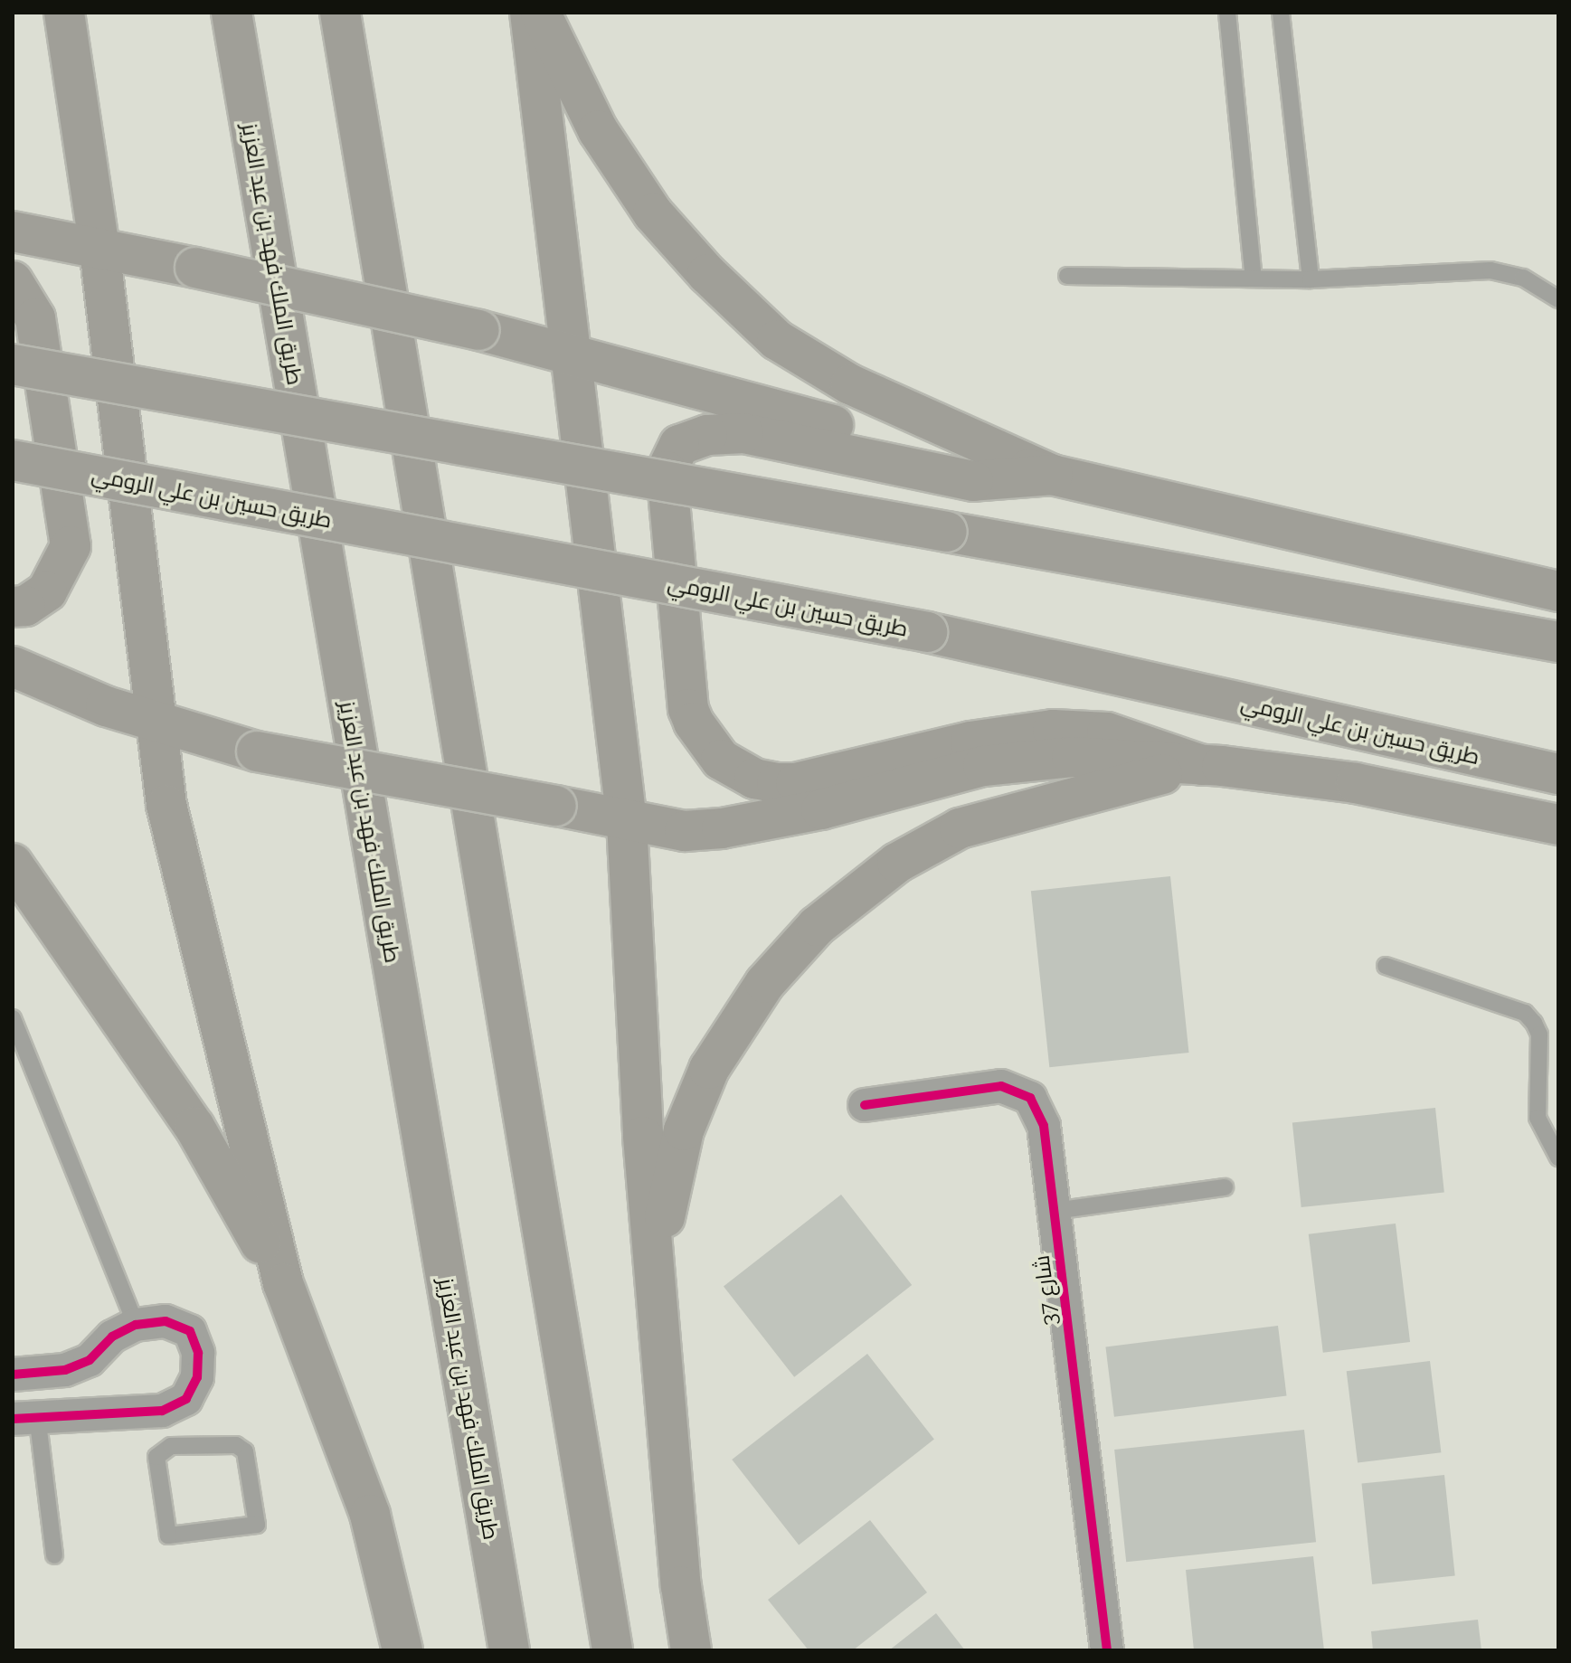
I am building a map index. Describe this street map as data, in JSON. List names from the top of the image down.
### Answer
{
  "streets": {
    "highway": ["طريق الملك فهد بن عبد العزيز", "طريق حسين بن علي الرومي"],
    "street": ["شارع 37"]
  }
}
